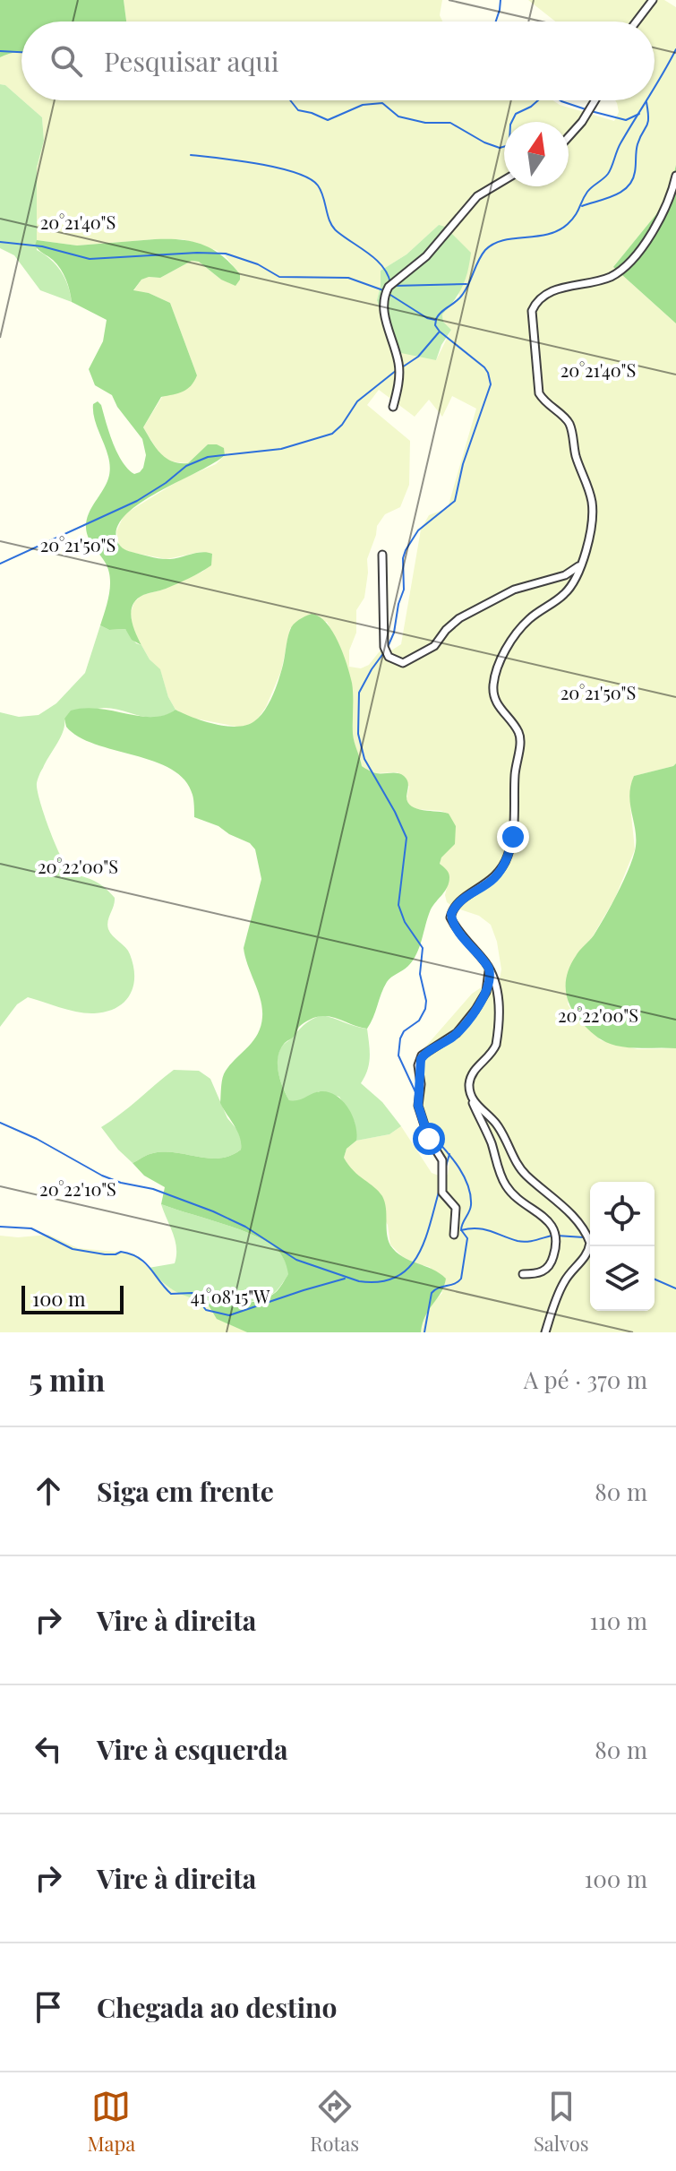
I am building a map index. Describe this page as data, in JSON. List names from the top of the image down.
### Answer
{
  "scale_bar": "100 m",
  "north": "top",
  "page": {
    "search": "Pesquisar aqui",
    "scale": "100 m",
    "heading": ["5 min", "A pé · 370 m"],
    "list": [
      ["Siga em frente", "80 m"],
      ["Vire à direita", "110 m"],
      ["Vire à esquerda", "80 m"],
      ["Vire à direita", "100 m"],
      "Chegada ao destino"
    ],
    "nav": ["Mapa", "Rotas", "Salvos"]
  },
  "coordinates": [
    "20°21'40\"S",
    "20°21'50\"S",
    "20°22'00\"S",
    "20°22'10\"S",
    "41°08'15\"W"
  ]
}
